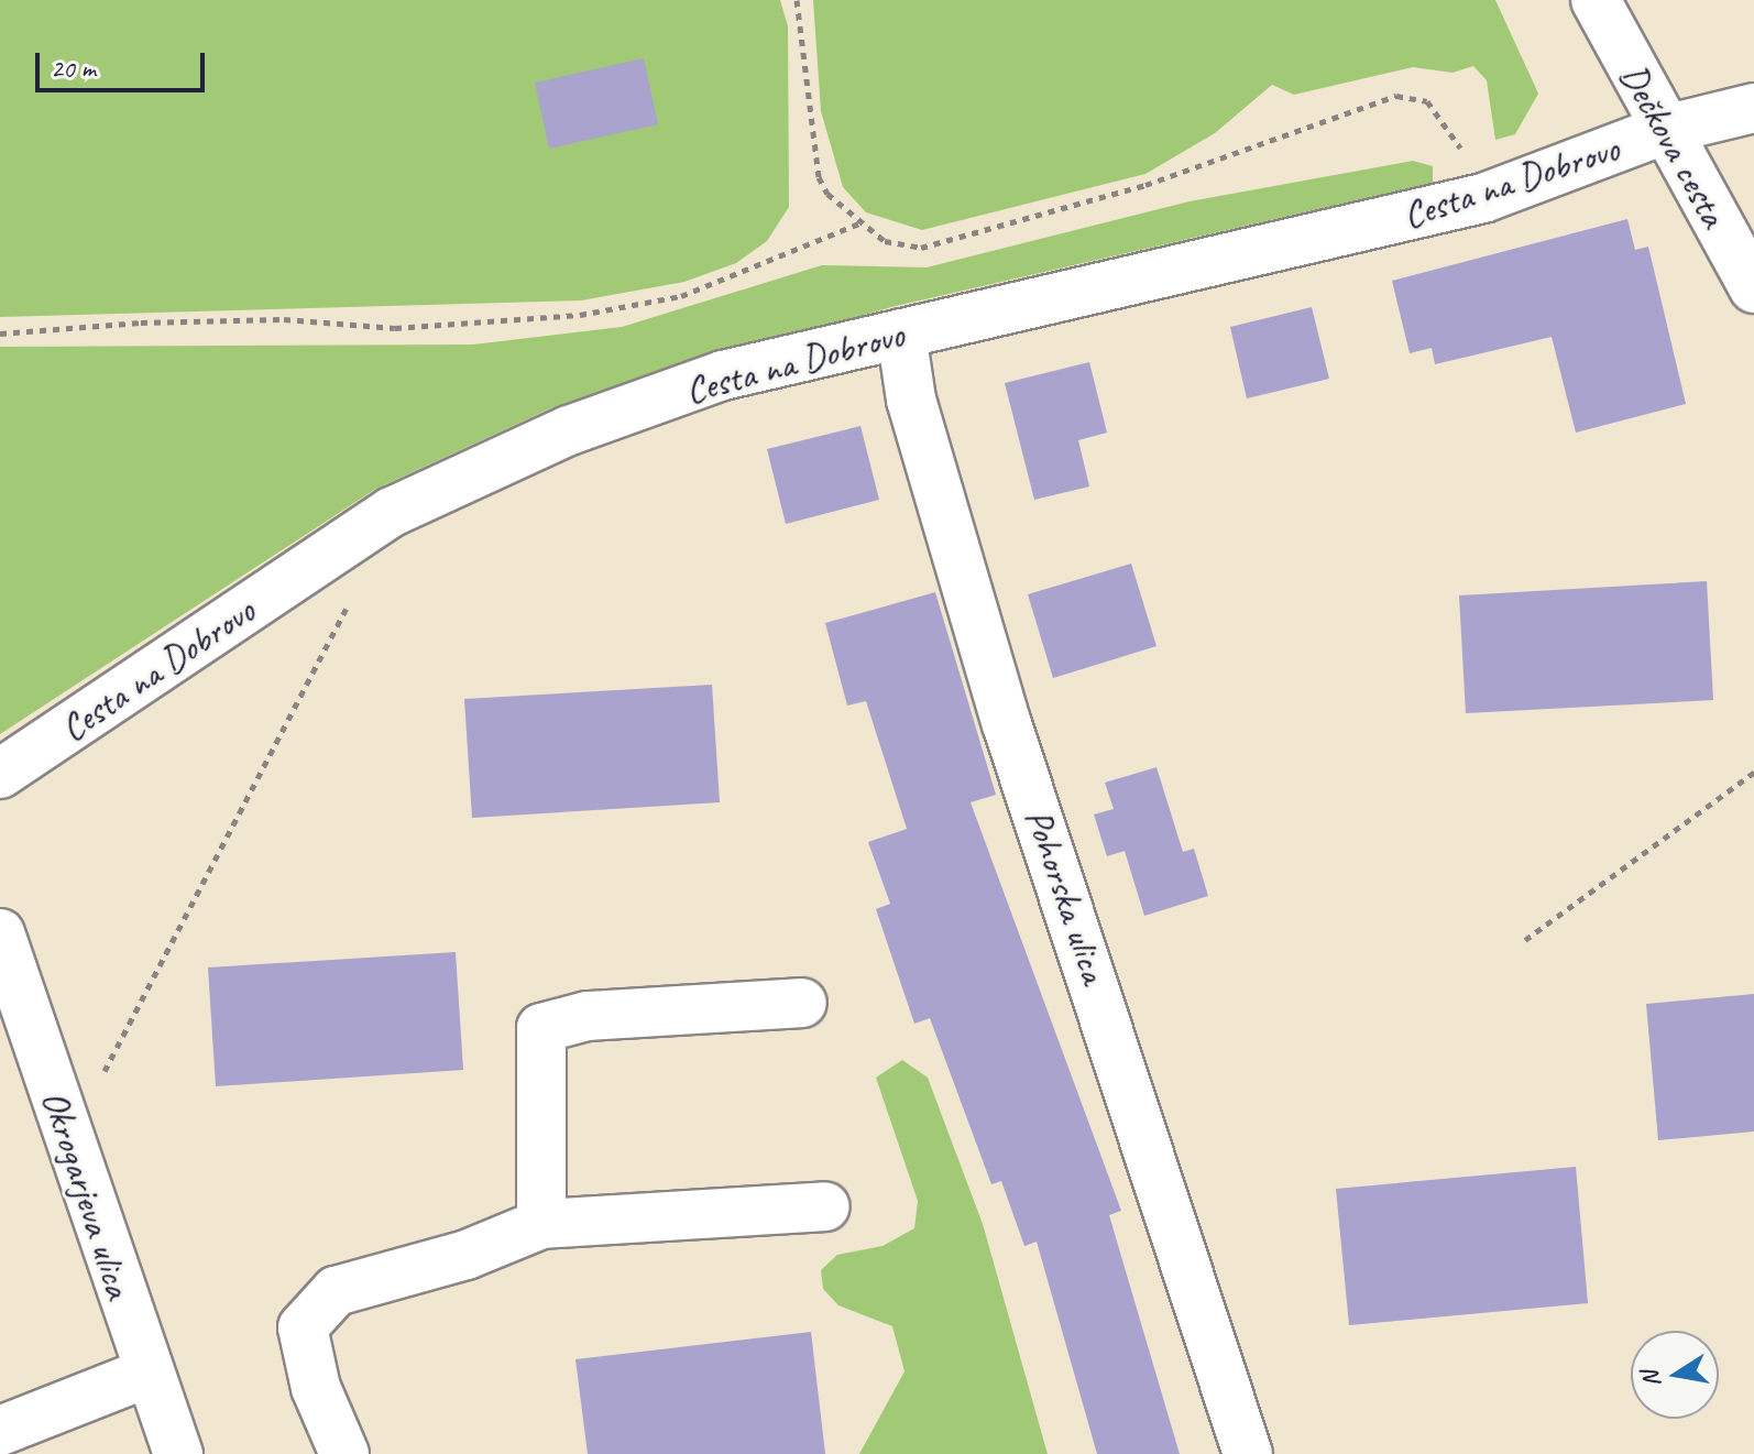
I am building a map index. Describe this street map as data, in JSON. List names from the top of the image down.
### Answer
{
  "streets": {
    "street": [
      "Dečkova cesta",
      "Cesta na Dobrovo",
      "Pohorska ulica",
      "Okrogarjeva ulica"
    ]
  },
  "crossings": [
    ["Dečkova cesta", "Cesta na Dobrovo"],
    ["Cesta na Dobrovo", "Pohorska ulica"]
  ],
  "scale_bar": "20 m",
  "north": "left"
}
